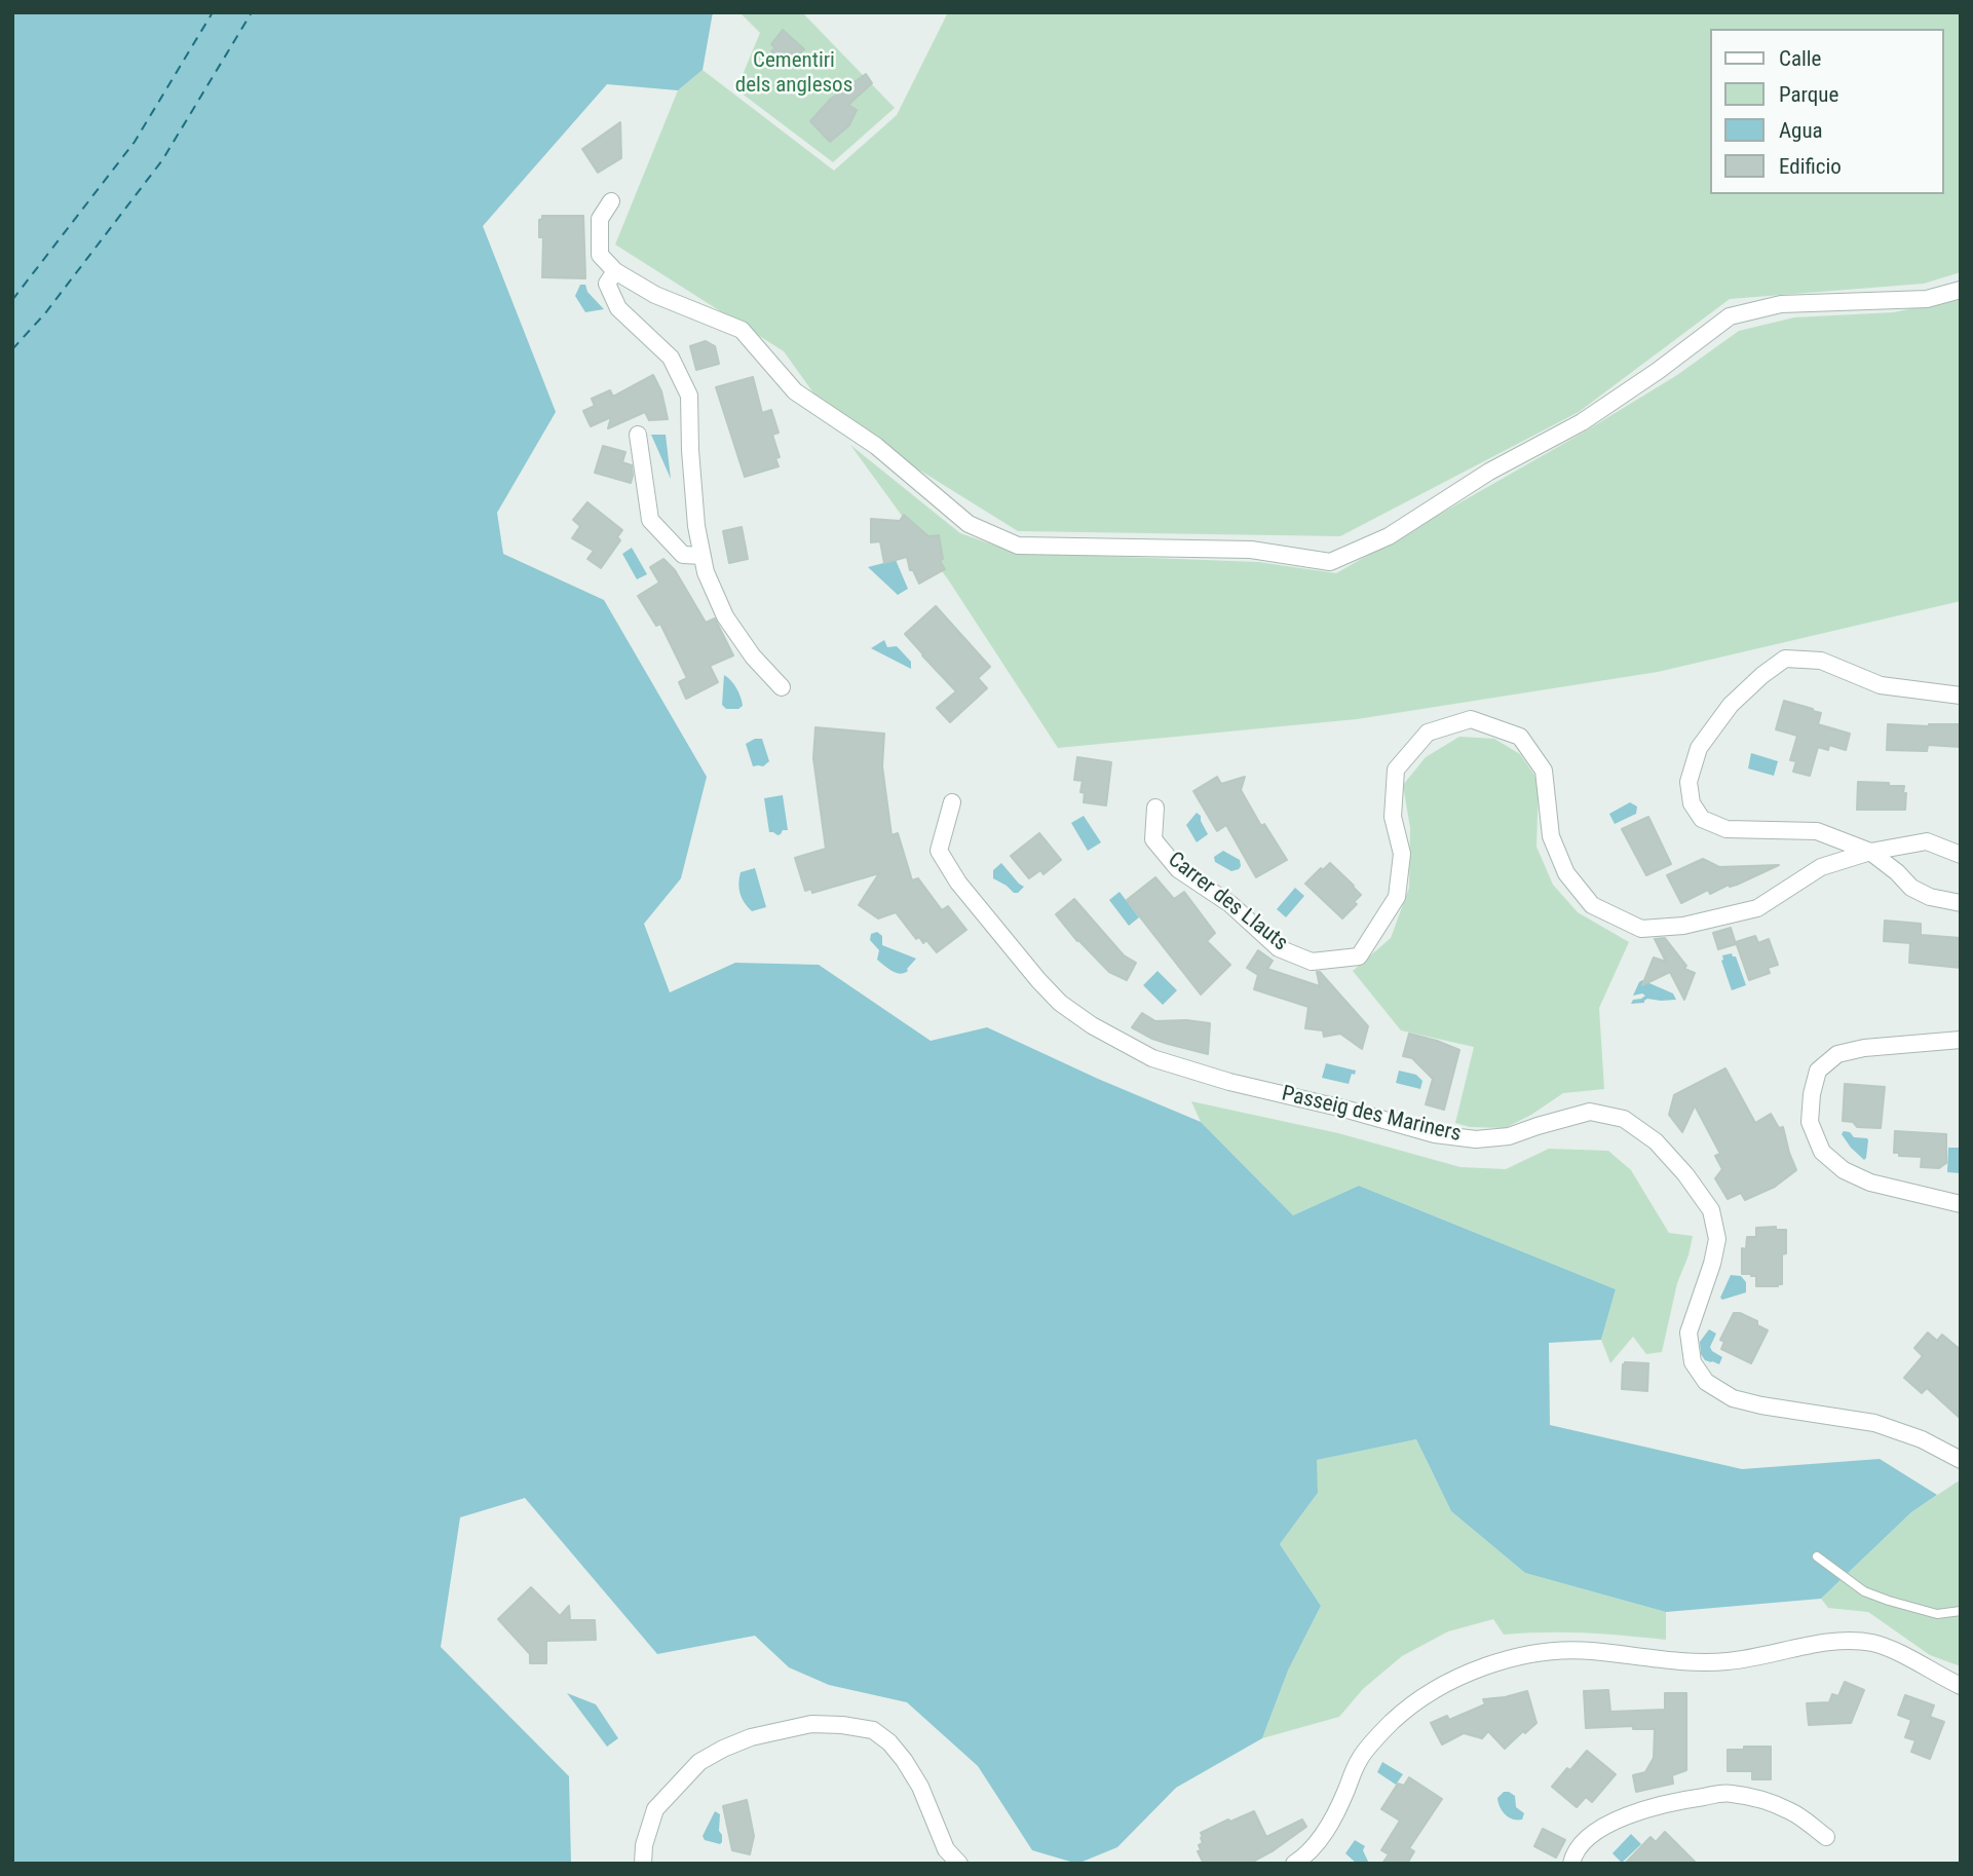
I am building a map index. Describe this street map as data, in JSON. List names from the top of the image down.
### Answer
{
  "streets": {
    "street": ["Carrer des Llauts", "Passeig des Mariners"]
  },
  "parks": ["Cementiri dels anglesos"],
  "legend": [
    "Calle",
    "Parque",
    "Agua",
    "Edificio"
  ]
}
